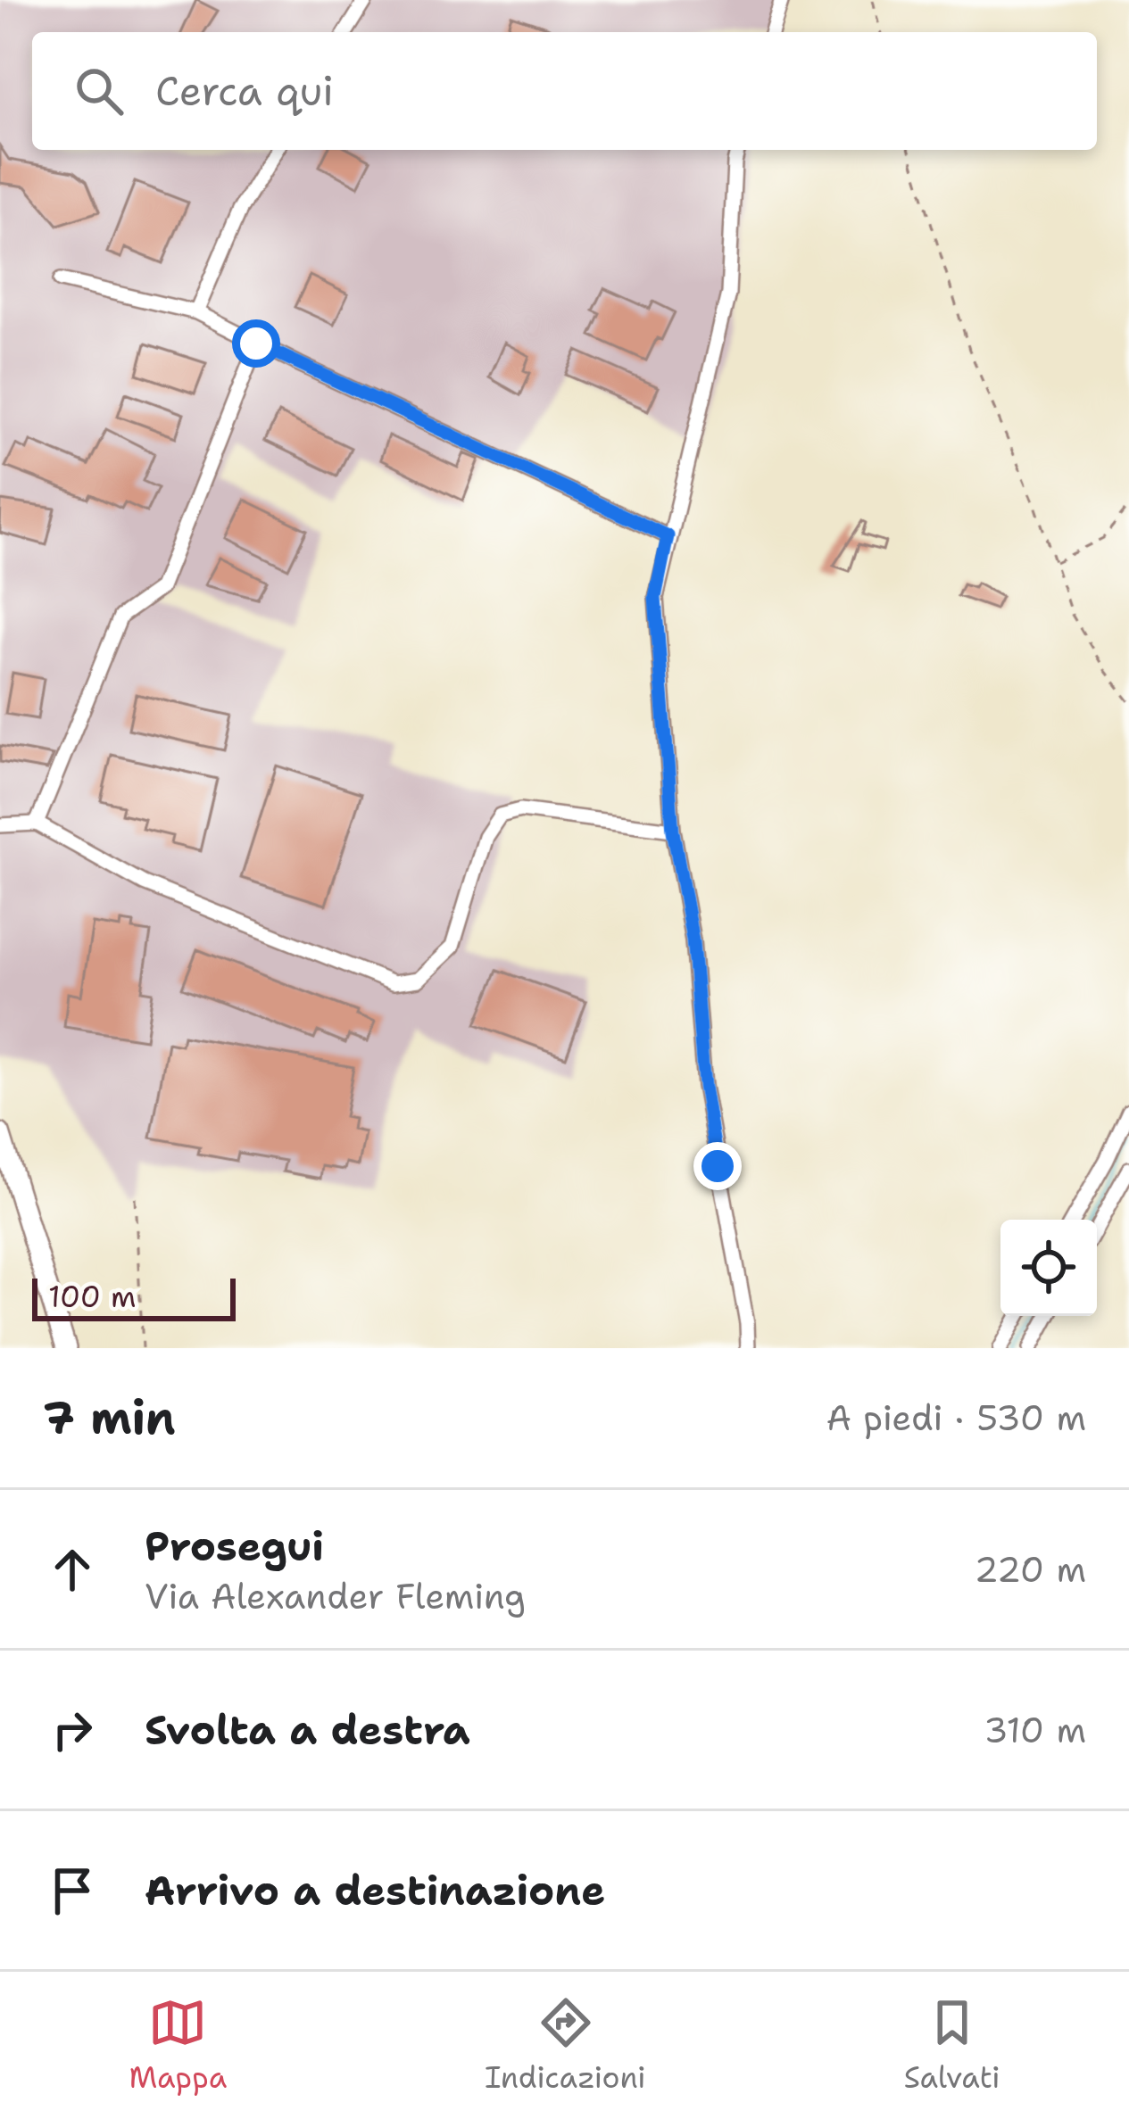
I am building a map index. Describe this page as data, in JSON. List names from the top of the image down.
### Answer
{
  "scale_bar": "100 m",
  "page": {
    "search": "Cerca qui",
    "scale": "100 m",
    "heading": ["7 min", "A piedi · 530 m"],
    "list": [
      ["Prosegui", "Via Alexander Fleming", "220 m"],
      ["Svolta a destra", "310 m"],
      "Arrivo a destinazione"
    ],
    "nav": ["Mappa", "Indicazioni", "Salvati"]
  }
}
